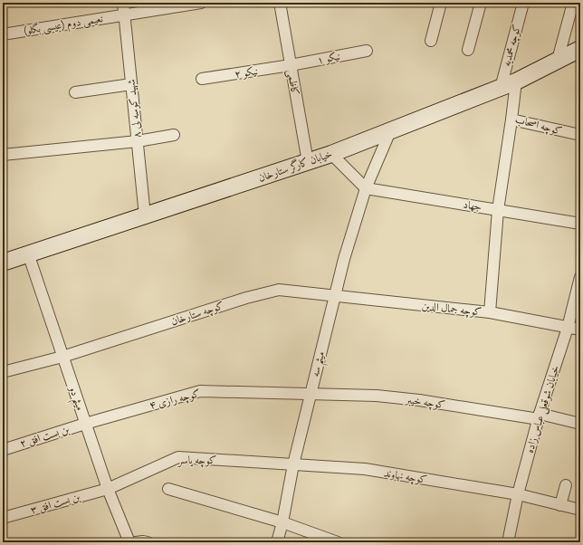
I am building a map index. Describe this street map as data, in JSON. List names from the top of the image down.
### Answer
{
  "streets": {
    "street": [
      "نعیمی دوم (عیسی بگلو)",
      "کوچه محمدیه",
      "نیکو ۱",
      "نیکو ۲",
      "کاظمی",
      "شهید کوسه لی ۸",
      "کوچه اصحاب",
      "خیابان کارگر ستارخان",
      "جهاد",
      "کوچه جمال الدین",
      "کوچه ستارخان",
      "میثم سه",
      "میثم دو",
      "کوچه رازی ۴",
      "کوچه خیبر",
      "خیابان شوقعلی عباس زاده",
      "بن بست افق ۲",
      "کوچه یاسر",
      "کوچه نهاوند",
      "بن بست افق ۳"
    ]
  },
  "crossings": [
    ["نعیمی دوم (عیسی بگلو)", "شهید کوسه لی ۸"],
    ["کوچه محمدیه", "خیابان کارگر ستارخان"],
    ["نیکو ۱", "نیکو ۲"],
    ["نیکو ۱", "کاظمی"],
    ["نیکو ۲", "کاظمی"],
    ["کاظمی", "خیابان کارگر ستارخان"],
    ["شهید کوسه لی ۸", "خیابان کارگر ستارخان"],
    ["کوچه اصحاب", "خیابان کارگر ستارخان"],
    ["خیابان کارگر ستارخان", "میثم سه"],
    ["خیابان کارگر ستارخان", "میثم دو"],
    ["جهاد", "میثم سه"],
    ["کوچه جمال الدین", "کوچه ستارخان"],
    ["کوچه جمال الدین", "میثم سه"],
    ["کوچه جمال الدین", "خیابان شوقعلی عباس زاده"],
    ["کوچه ستارخان", "میثم سه"],
    ["کوچه ستارخان", "میثم دو"],
    ["میثم سه", "کوچه رازی ۴"],
    ["میثم سه", "کوچه خیبر"],
    ["میثم سه", "کوچه یاسر"],
    ["میثم سه", "کوچه نهاوند"],
    ["میثم دو", "کوچه رازی ۴"],
    ["میثم دو", "بن بست افق ۲"],
    ["میثم دو", "کوچه یاسر"],
    ["میثم دو", "بن بست افق ۳"],
    ["کوچه رازی ۴", "کوچه خیبر"],
    ["کوچه رازی ۴", "بن بست افق ۲"],
    ["کوچه خیبر", "خیابان شوقعلی عباس زاده"],
    ["خیابان شوقعلی عباس زاده", "کوچه نهاوند"],
    ["کوچه یاسر", "کوچه نهاوند"],
    ["کوچه یاسر", "بن بست افق ۳"]
  ]
}
